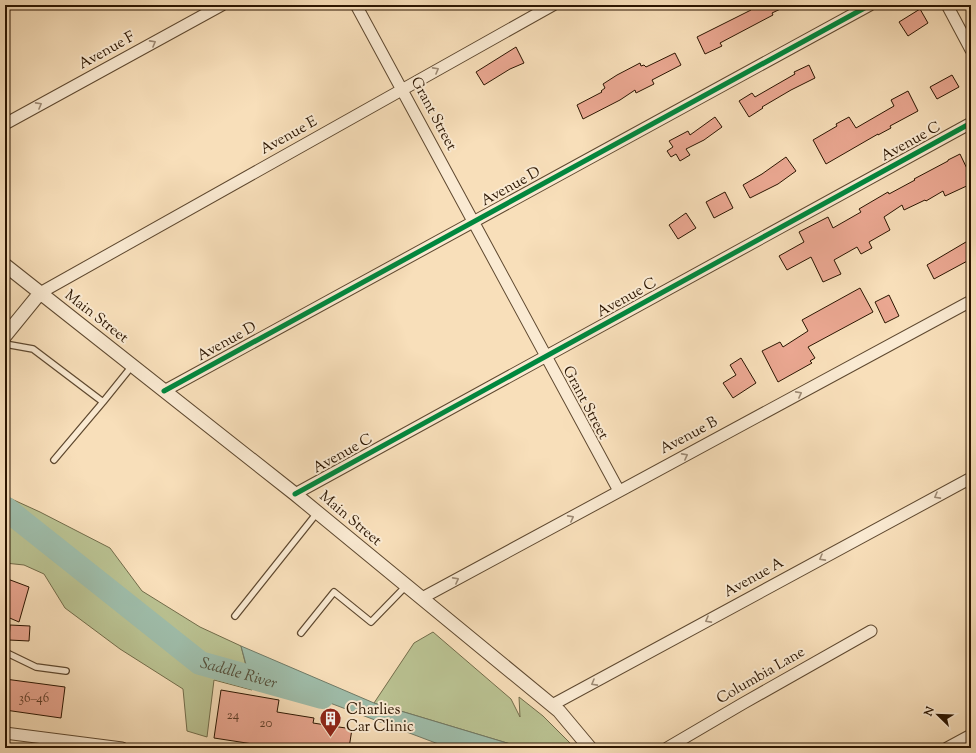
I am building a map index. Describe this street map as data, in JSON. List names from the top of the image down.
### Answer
{
  "streets": {
    "street": [
      "Avenue F",
      "Grant Street",
      "Avenue E",
      "Avenue C",
      "Avenue D",
      "Main Street",
      "Avenue B",
      "Avenue A",
      "Columbia Lane"
    ]
  },
  "crossings": [
    ["Grant Street", "Avenue E"],
    ["Grant Street", "Avenue C"],
    ["Grant Street", "Avenue D"],
    ["Grant Street", "Avenue B"],
    ["Avenue E", "Main Street"],
    ["Avenue C", "Main Street"],
    ["Avenue D", "Main Street"],
    ["Main Street", "Avenue B"],
    ["Main Street", "Avenue A"]
  ],
  "one_way": ["Avenue F", "Avenue B", "Avenue A"],
  "water": ["Saddle River"],
  "places": {
    "building": ["Charlies Car Clinic"]
  },
  "house_numbers": ["36–46", "24", "20"],
  "north": "top left"
}
